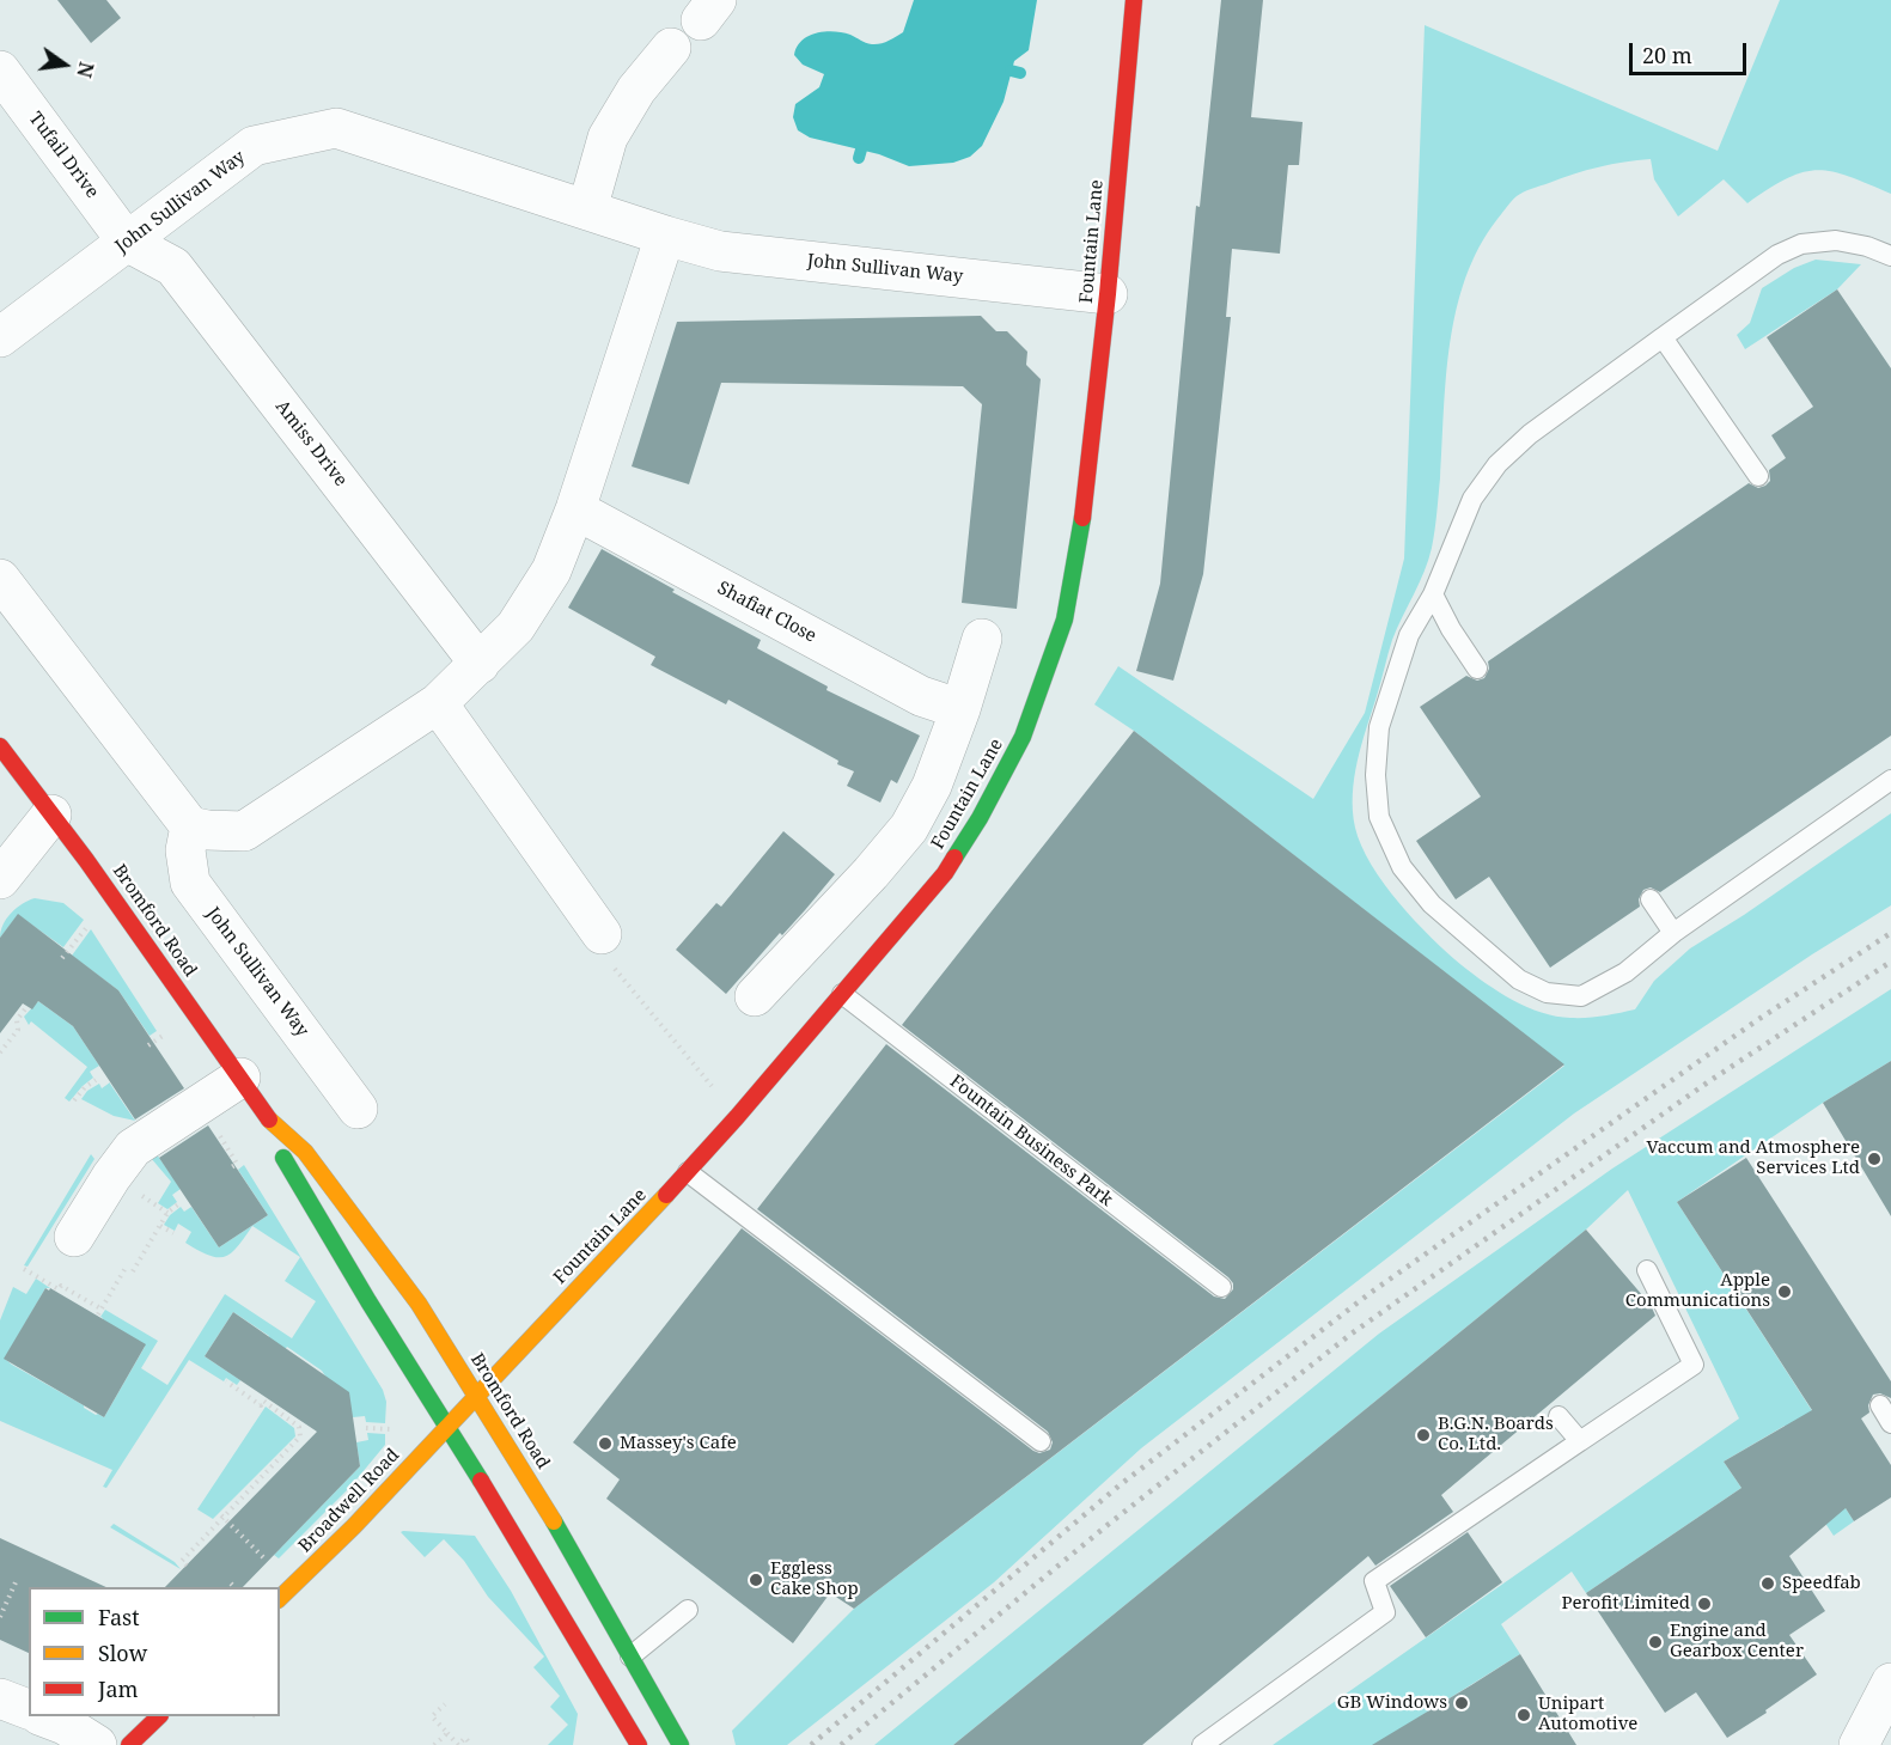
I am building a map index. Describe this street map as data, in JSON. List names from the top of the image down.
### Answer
{
  "streets": {
    "main road": ["Fountain Lane", "Bromford Road", "Broadwell Road"],
    "street": [
      "Tufail Drive",
      "John Sullivan Way",
      "Amiss Drive",
      "Shafiat Close"
    ],
    "lane": ["Fountain Business Park"]
  },
  "crossings": [
    ["Tufail Drive", "John Sullivan Way"],
    ["Tufail Drive", "Amiss Drive"],
    ["John Sullivan Way", "Fountain Lane"],
    ["John Sullivan Way", "Amiss Drive"],
    ["Fountain Lane", "Bromford Road"],
    ["Fountain Lane", "Fountain Business Park"],
    ["Fountain Lane", "Broadwell Road"],
    ["Bromford Road", "Broadwell Road"]
  ],
  "places": [
    "Vaccum and Atmosphere Services Ltd",
    "Apple Communications",
    "B.G.N. Boards Co. Ltd.",
    "Massey's Cafe",
    "Eggless Cake Shop",
    "Speedfab",
    "Perofit Limited",
    "Engine and Gearbox Center",
    "GB Windows",
    "Unipart Automotive"
  ],
  "legend": ["Fast", "Slow", "Jam"],
  "scale_bar": "20 m",
  "north": "right"
}
